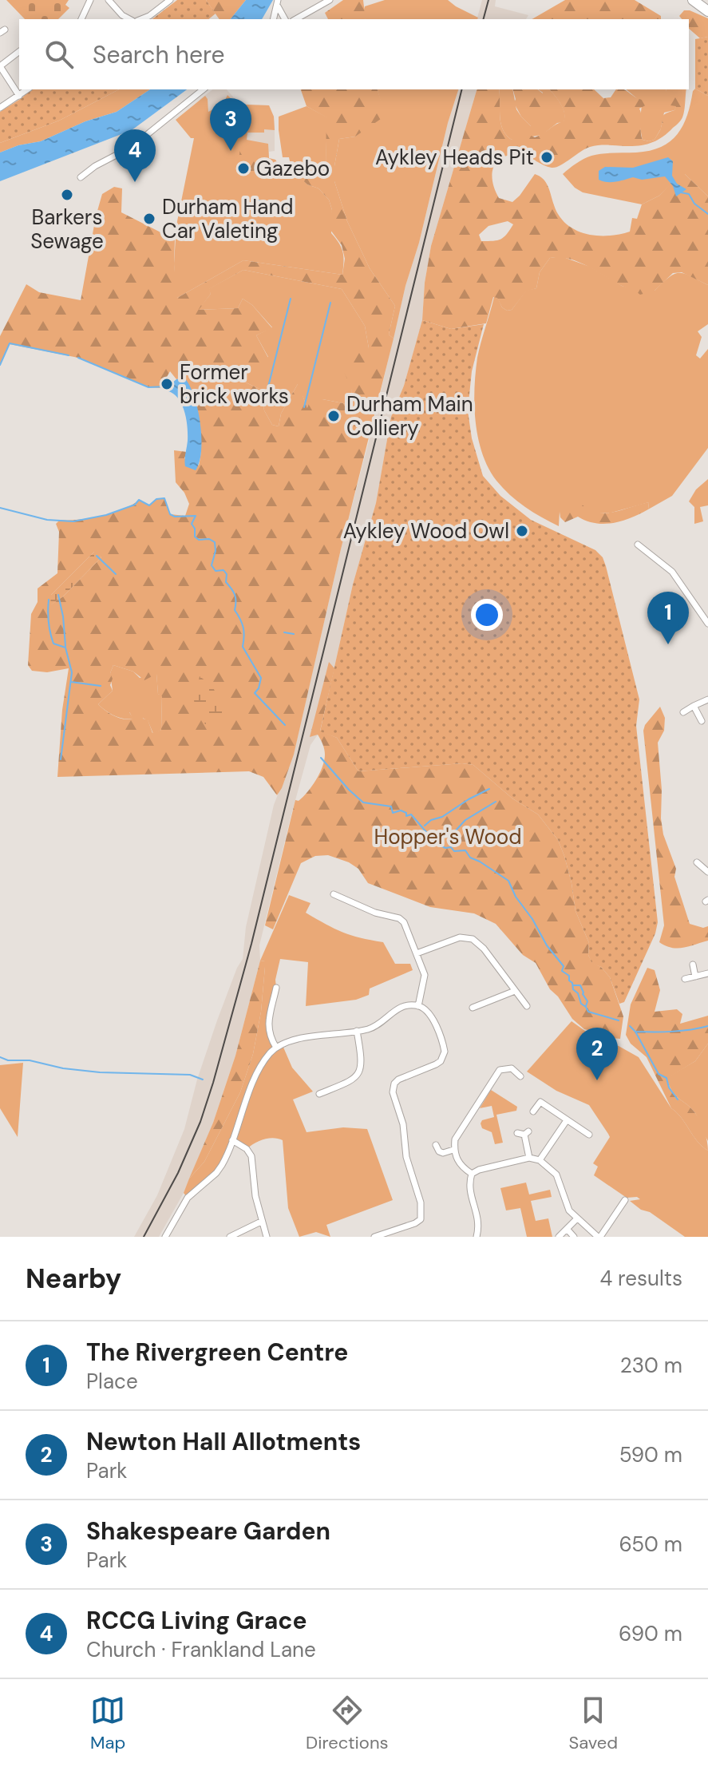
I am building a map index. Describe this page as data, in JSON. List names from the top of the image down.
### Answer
{
  "parks": ["Hopper's Wood"],
  "places": [
    "Aykley Heads Pit",
    "Gazebo",
    "Barkers Sewage",
    "Durham Hand Car Valeting",
    "Former brick works",
    "Durham Main Colliery",
    "Aykley Wood Owl"
  ],
  "page": {
    "search": "Search here",
    "pins": [
      "3",
      "4",
      "1",
      "2"
    ],
    "heading": ["Nearby", "4 results"],
    "list": [
      {
        "mark": "1",
        "name": "The Rivergreen Centre",
        "note": "Place",
        "value": "230 m"
      },
      {
        "mark": "2",
        "name": "Newton Hall Allotments",
        "note": "Park",
        "value": "590 m"
      },
      {
        "mark": "3",
        "name": "Shakespeare Garden",
        "note": "Park",
        "value": "650 m"
      },
      {
        "mark": "4",
        "name": "RCCG Living Grace",
        "note": "Church · Frankland Lane",
        "value": "690 m"
      }
    ],
    "nav": ["Map", "Directions", "Saved"]
  }
}
